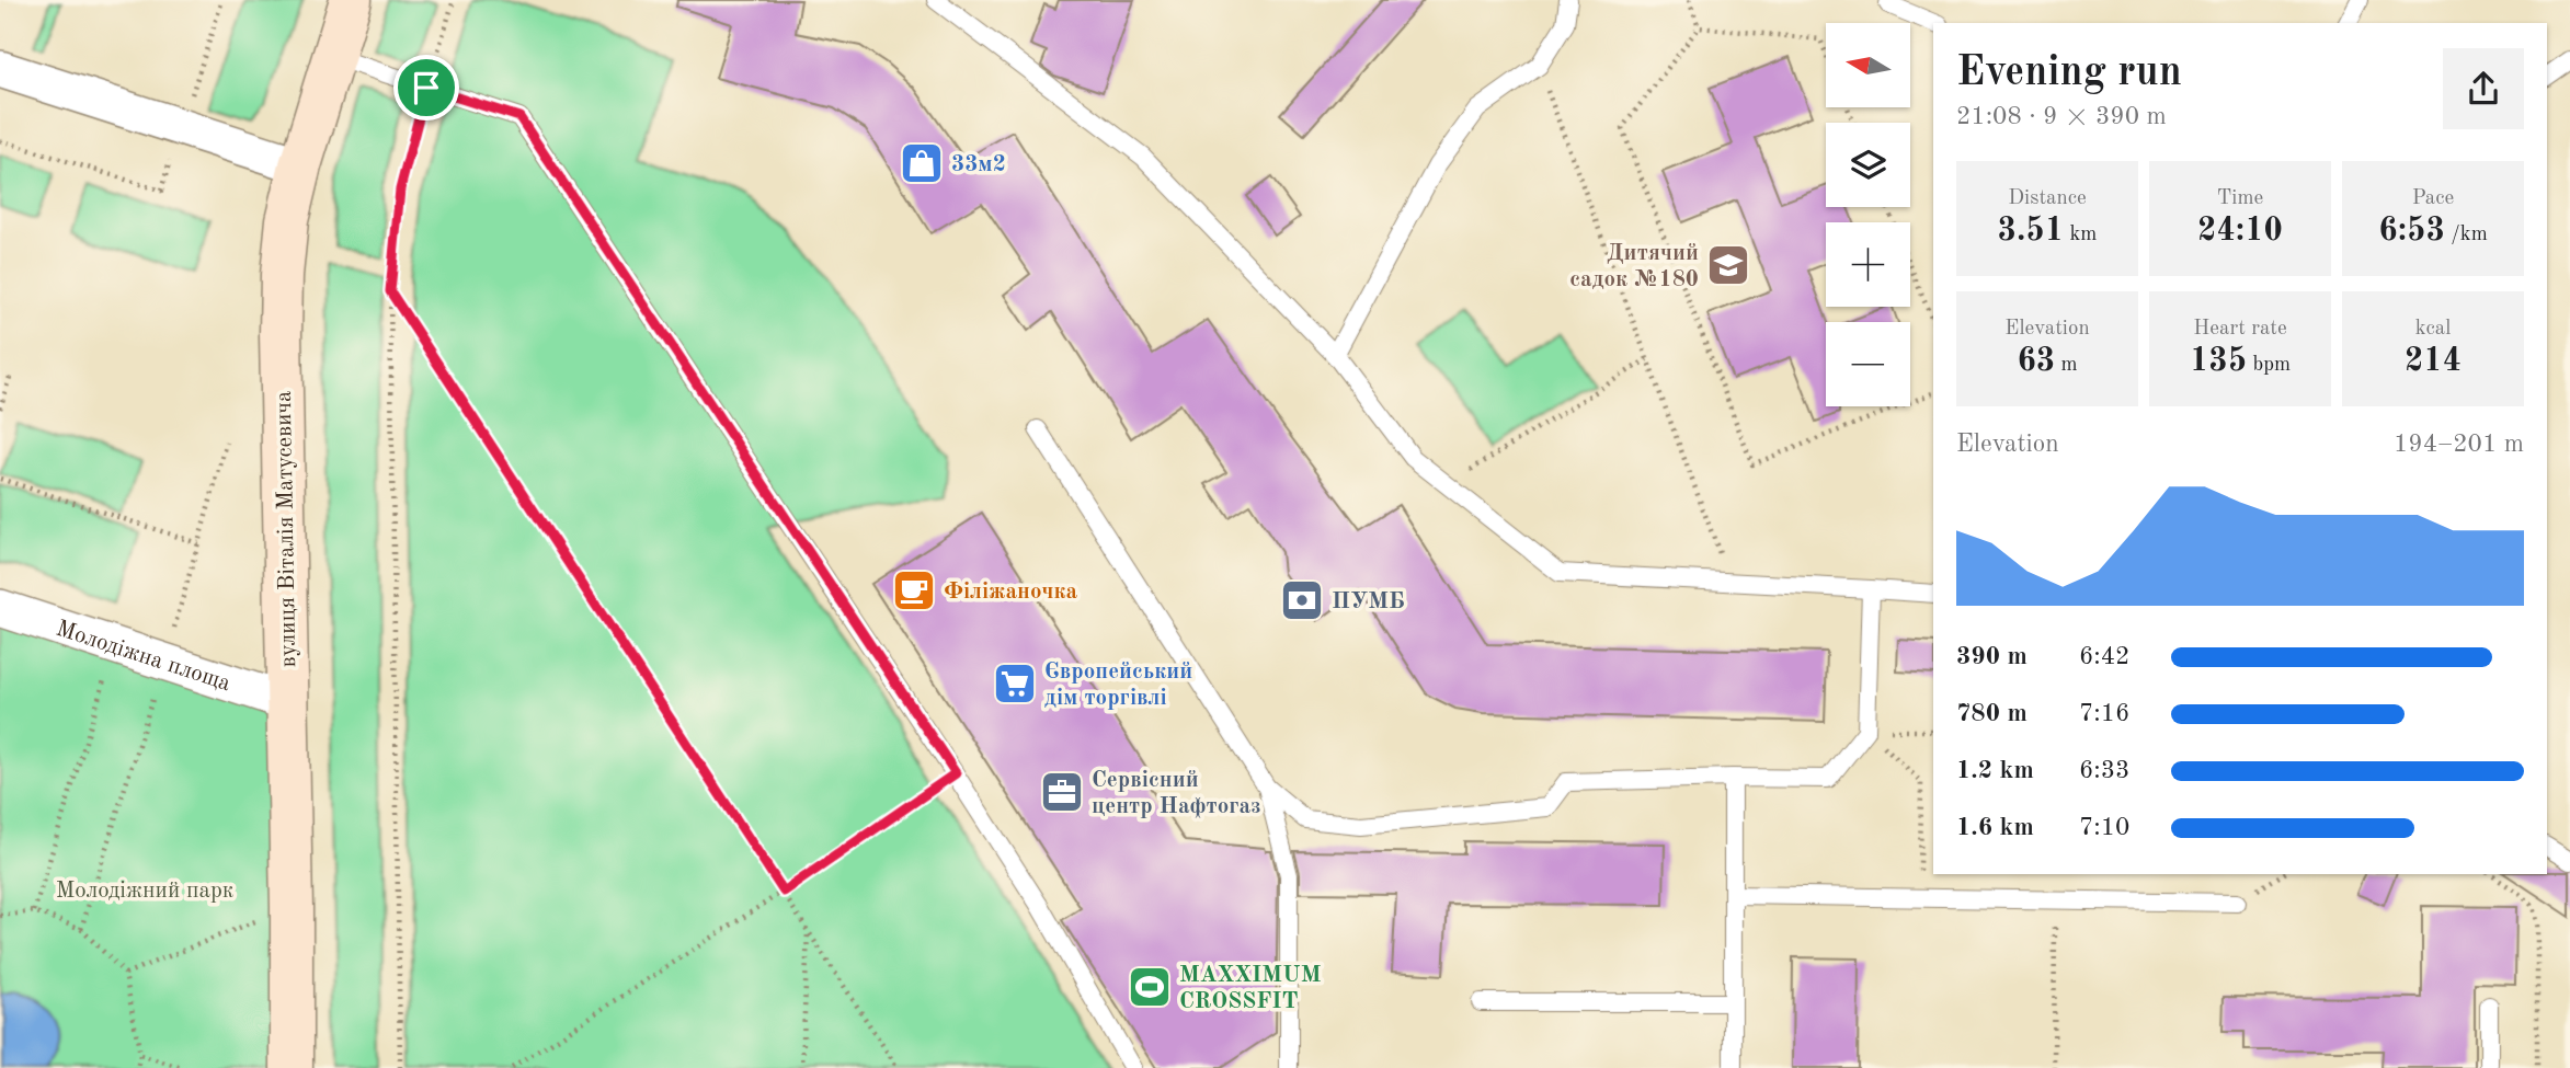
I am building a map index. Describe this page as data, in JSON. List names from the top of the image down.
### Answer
{
  "streets": {
    "street": ["вулиця Віталія Матусевича", "Молодіжна площа"]
  },
  "crossings": [
    ["вулиця Віталія Матусевича", "Молодіжна площа"]
  ],
  "parks": ["Молодіжний парк"],
  "places": {
    "shop": ["33м2"],
    "school or university": ["Дитячий садок №180"],
    "cafe": ["Філіжаночка"],
    "bank": ["ПУМБ"],
    "supermarket": ["Європейський дім торгівлі"],
    "office": ["Сервісний центр Нафтогаз"],
    "sports": ["MAXXIMUM CROSSFIT"]
  },
  "north": "left",
  "page": {
    "map_buttons": ["+", "−"],
    "heading": ["Evening run", "21:08 · 9 × 390 m"],
    "stats": [
      ["Distance", "3.51 km"],
      ["Time", "24:10"],
      ["Pace", "6:53 /km"],
      ["Elevation", "63 m"],
      ["Heart rate", "135 bpm"],
      ["kcal", "214"]
    ],
    "chart": ["Elevation", "194–201 m"],
    "list": [
      {
        "name": "390 m",
        "note": "6:42"
      },
      {
        "name": "780 m",
        "note": "7:16"
      },
      {
        "name": "1.2 km",
        "note": "6:33"
      },
      {
        "name": "1.6 km",
        "note": "7:10"
      }
    ]
  }
}
